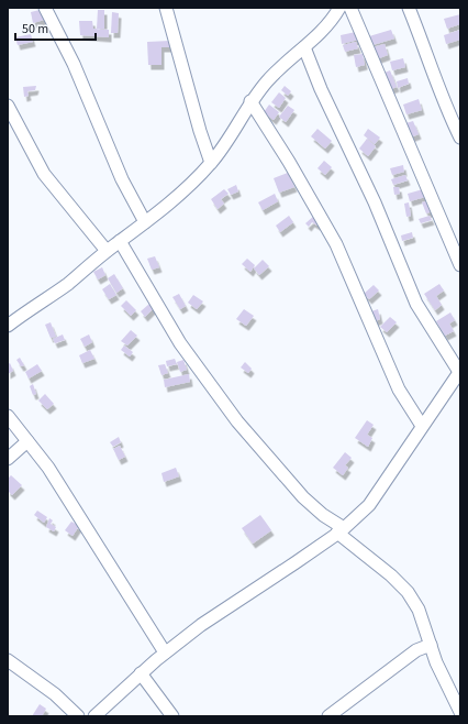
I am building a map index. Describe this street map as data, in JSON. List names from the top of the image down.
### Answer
{
  "scale_bar": "50 m"
}
